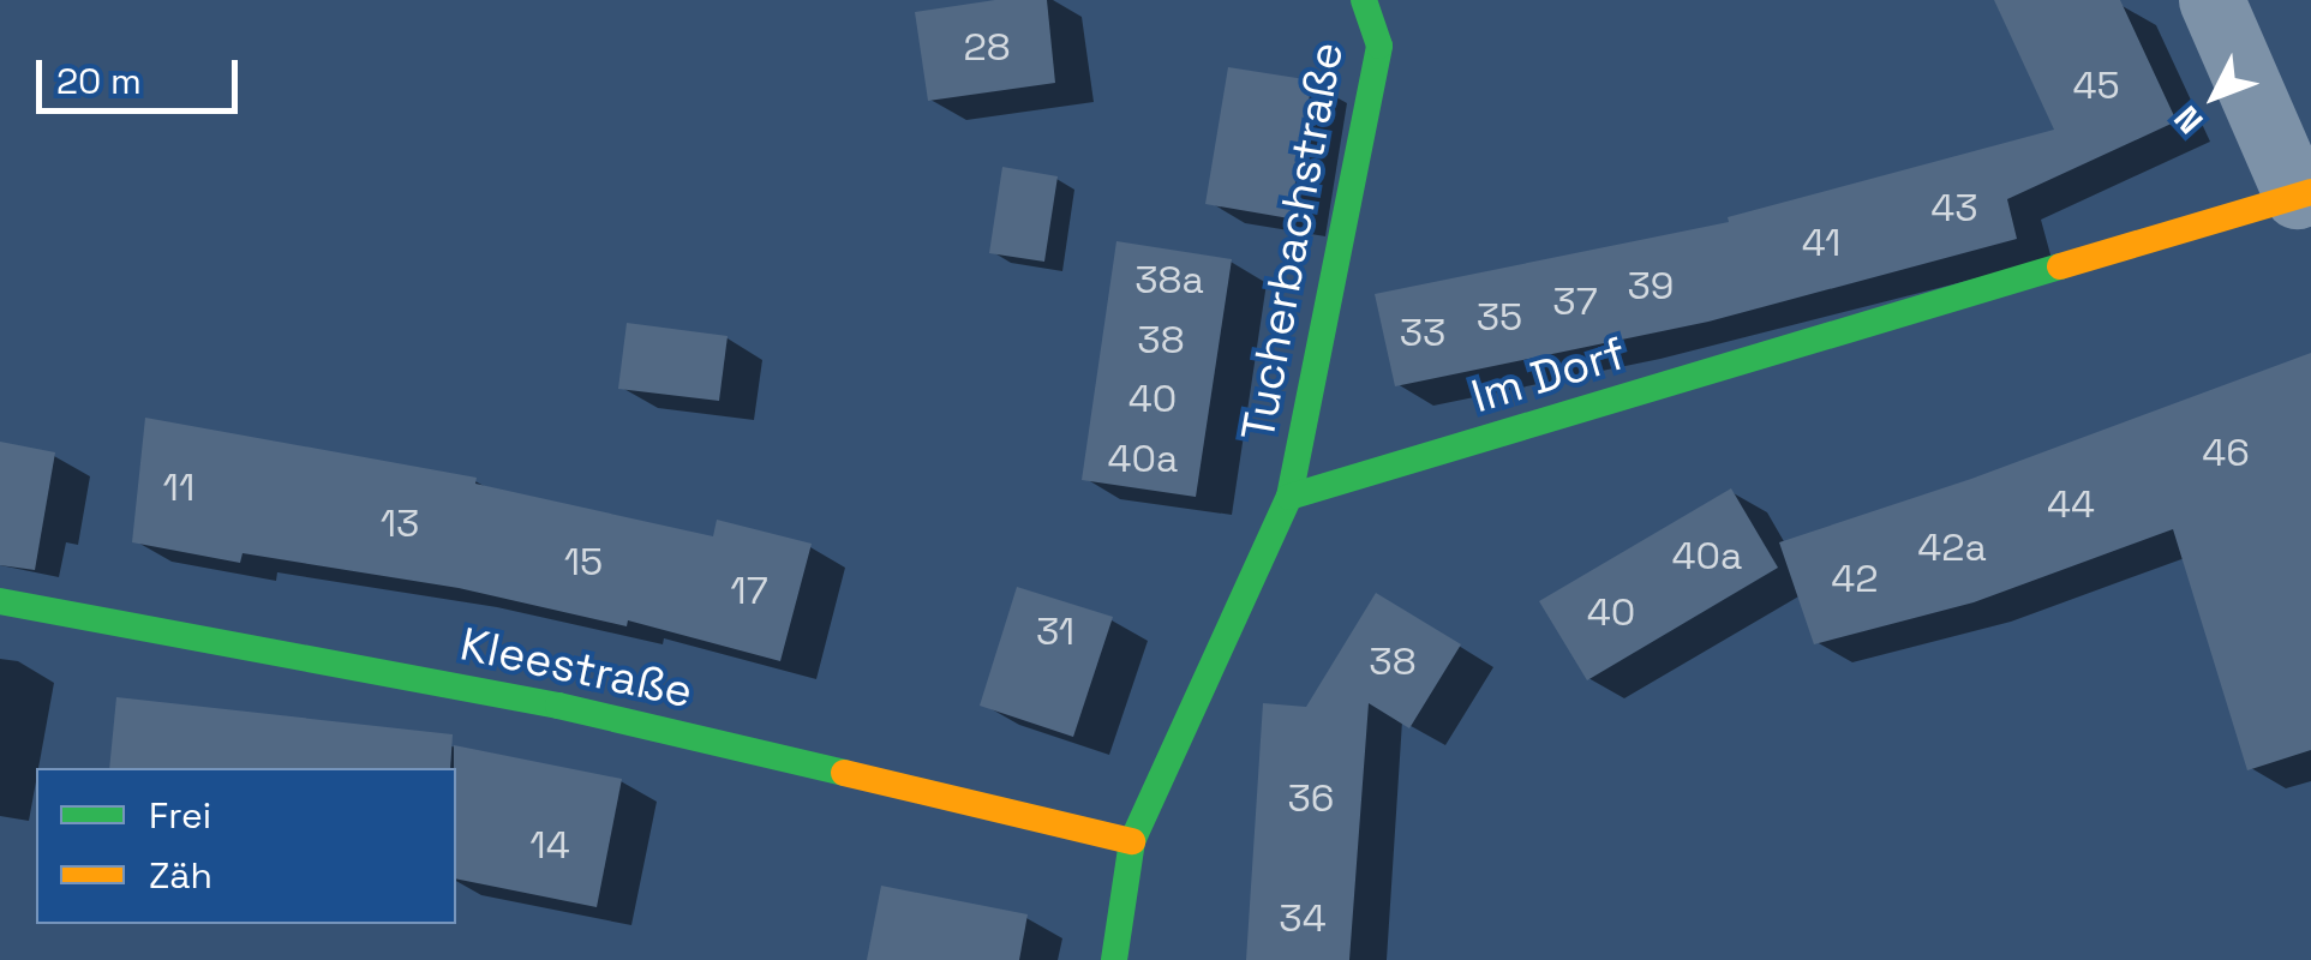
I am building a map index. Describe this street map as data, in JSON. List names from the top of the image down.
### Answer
{
  "streets": {
    "street": ["Tucherbachstraße", "Im Dorf", "Kleestraße"]
  },
  "crossings": [
    ["Tucherbachstraße", "Im Dorf"]
  ],
  "house_numbers": [
    "28",
    "45",
    "43",
    "41",
    "38a",
    "39",
    "37",
    "35",
    "33",
    "38",
    "40",
    "46",
    "40a",
    "11",
    "44",
    "13",
    "42a",
    "40a",
    "15",
    "42",
    "17",
    "40",
    "31",
    "38",
    "36",
    "14",
    "34"
  ],
  "legend": ["Frei", "Zäh"],
  "scale_bar": "20 m",
  "north": "bottom left"
}
